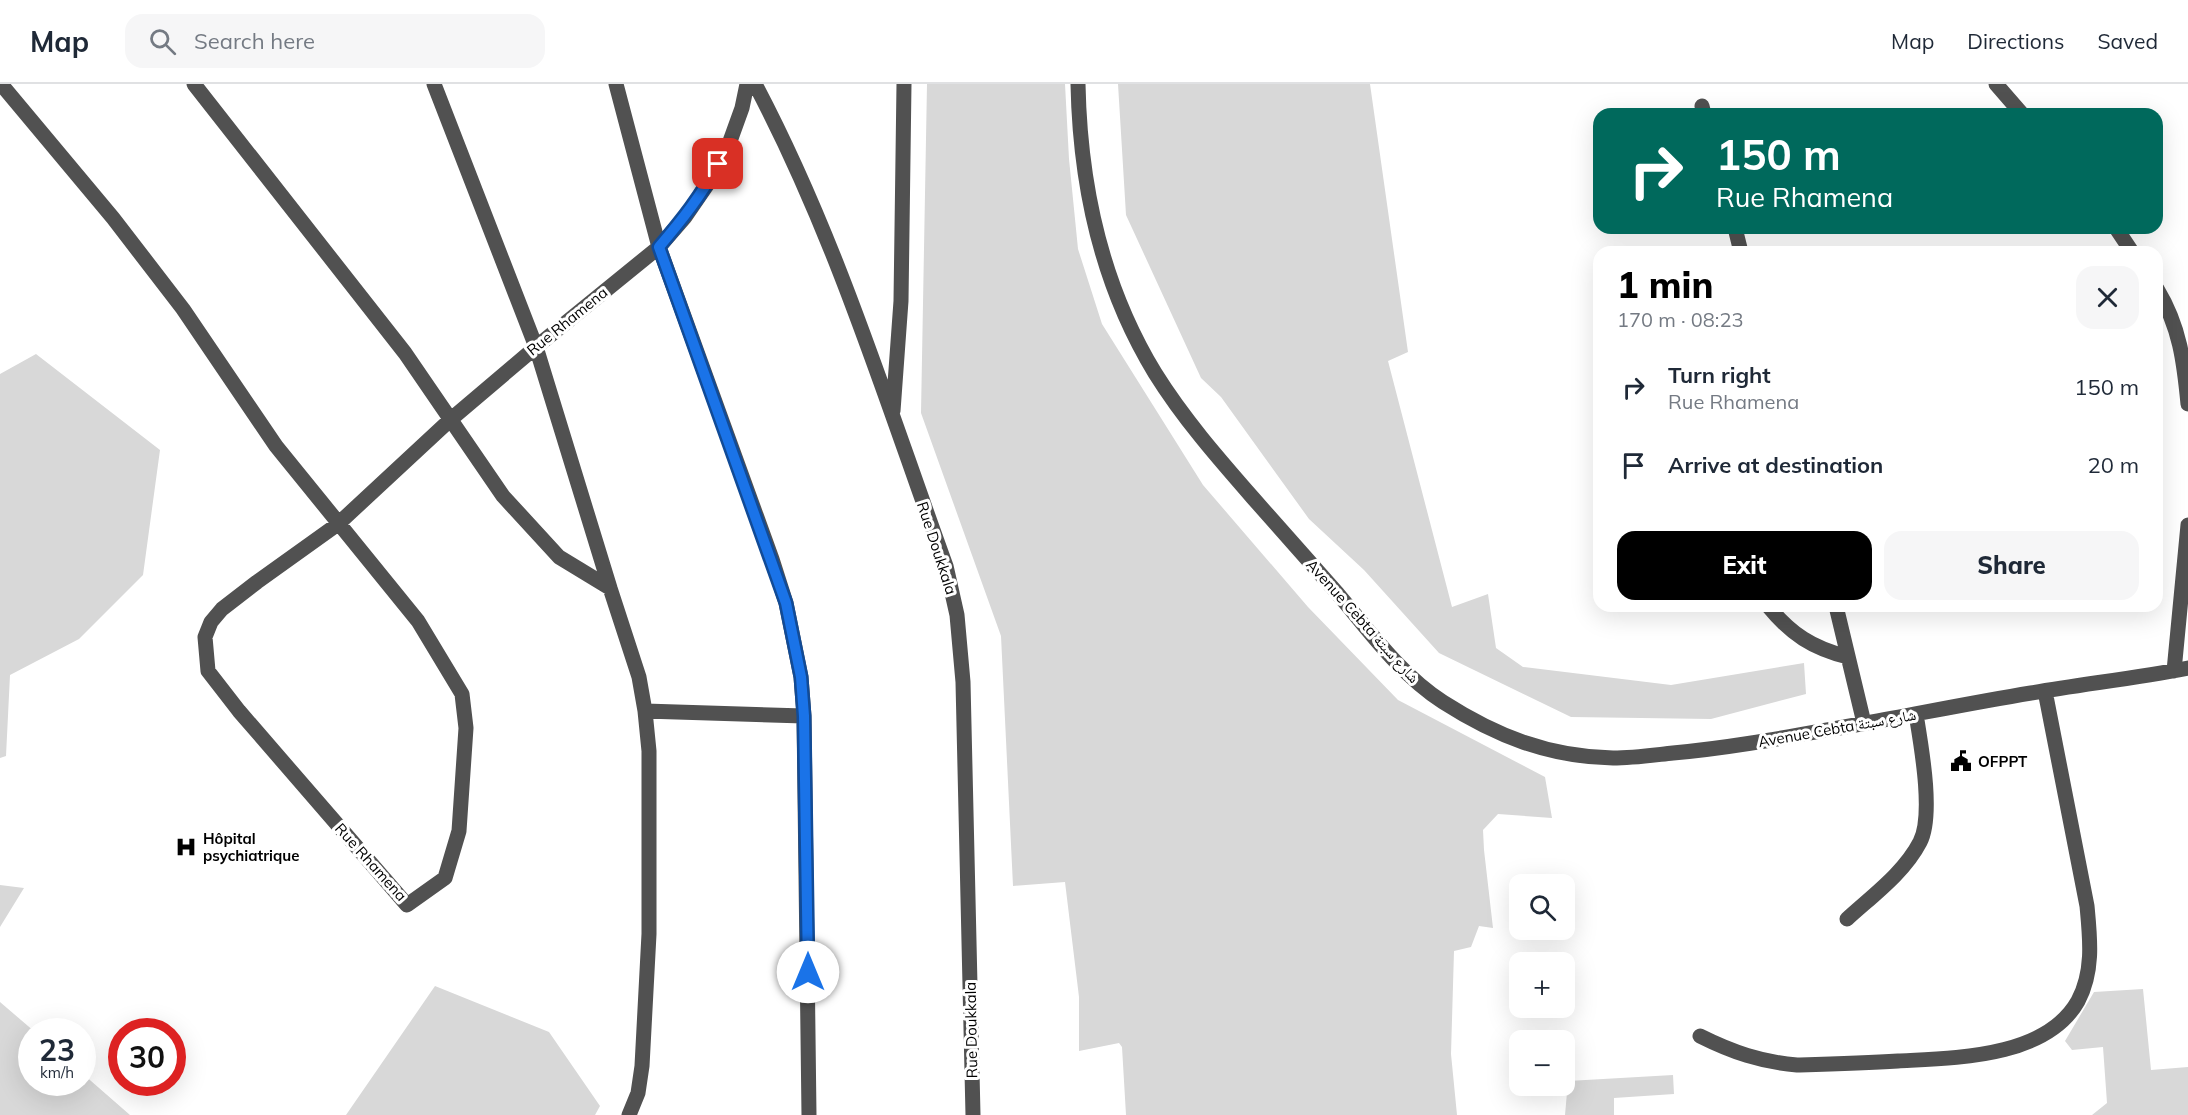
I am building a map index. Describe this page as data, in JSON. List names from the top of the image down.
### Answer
{
  "streets": {
    "street": ["Rue Rhamena", "Rue Doukkala", "Avenue Cebta شارع سبتة"]
  },
  "places": {
    "public building": ["OFPPT"],
    "hospital": ["Hôpital psychiatrique"]
  },
  "page": {
    "header": "Map",
    "search": "Search here",
    "nav": ["Map", "Directions", "Saved"],
    "turn": ["150 m", "Rue Rhamena"],
    "heading": ["1 min", "170 m · 08:23"],
    "list": [
      {
        "name": "Turn right",
        "note": "Rue Rhamena",
        "value": "150 m"
      },
      {
        "name": "Arrive at destination",
        "value": "20 m"
      }
    ],
    "buttons": ["Exit", "Share"],
    "map_buttons": ["+", "−"],
    "speed": "23 km/h",
    "limit": "30"
  }
}
